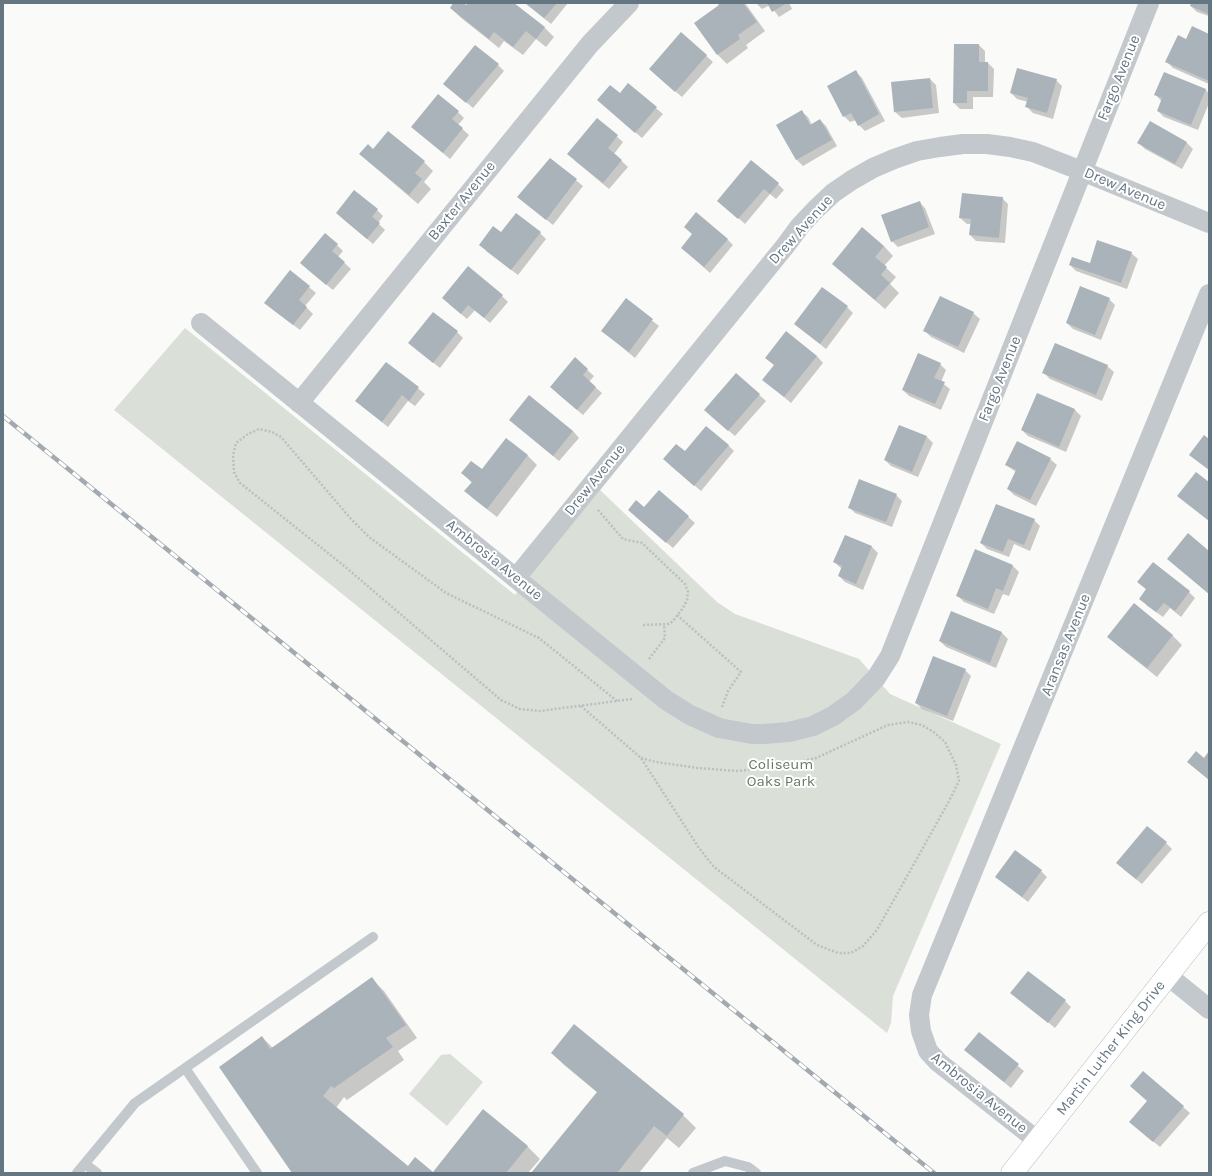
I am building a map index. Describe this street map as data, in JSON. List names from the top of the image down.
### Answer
{
  "streets": {
    "main road": ["Martin Luther King Drive"],
    "street": [
      "Fargo Avenue",
      "Drew Avenue",
      "Baxter Avenue",
      "Ambrosia Avenue",
      "Aransas Avenue"
    ]
  },
  "crossings": [
    ["Fargo Avenue", "Drew Avenue"],
    ["Fargo Avenue", "Ambrosia Avenue"],
    ["Drew Avenue", "Ambrosia Avenue"],
    ["Baxter Avenue", "Ambrosia Avenue"],
    ["Ambrosia Avenue", "Aransas Avenue"],
    ["Ambrosia Avenue", "Martin Luther King Drive"]
  ],
  "parks": ["Coliseum Oaks Park"]
}
